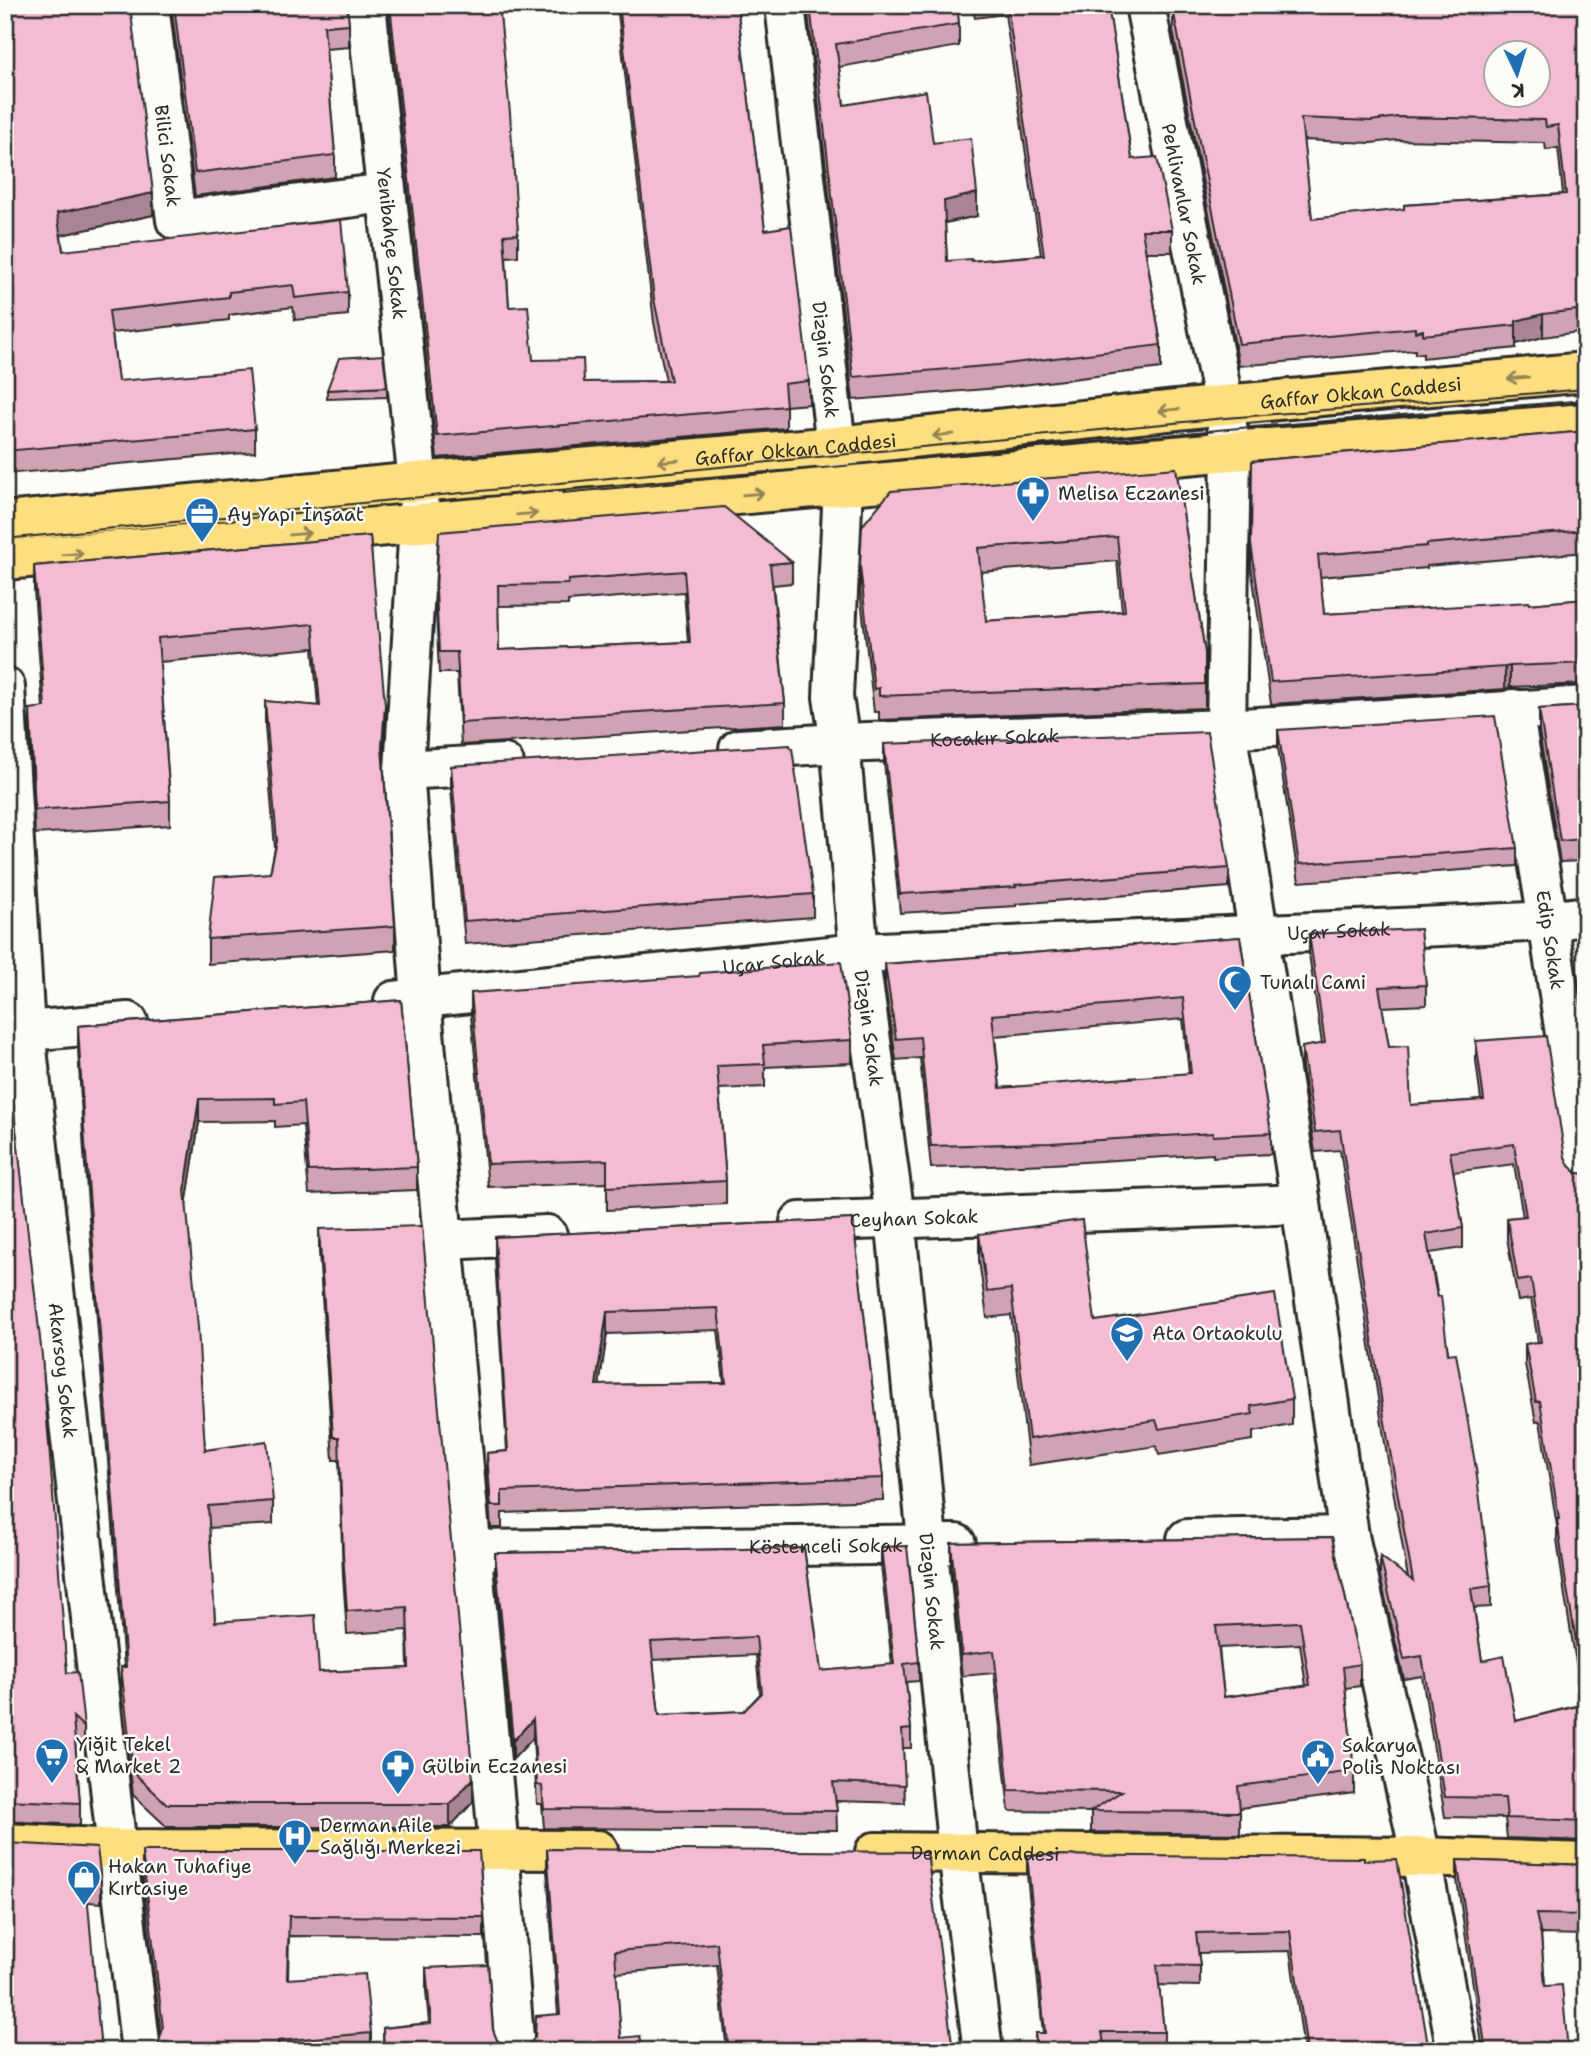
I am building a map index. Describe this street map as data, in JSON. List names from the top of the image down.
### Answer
{
  "streets": {
    "main road": ["Gaffar Okkan Caddesi", "Derman Caddesi"],
    "street": [
      "Bilici Sokak",
      "Pehlivanlar Sokak",
      "Yenibahçe Sokak",
      "Dizgin Sokak",
      "Kocakır Sokak",
      "Uçar Sokak",
      "Edip Sokak",
      "Ceyhan Sokak",
      "Akarsoy Sokak",
      "Köstenceli Sokak"
    ]
  },
  "crossings": [
    ["Bilici Sokak", "Yenibahçe Sokak"],
    ["Pehlivanlar Sokak", "Gaffar Okkan Caddesi"],
    ["Pehlivanlar Sokak", "Kocakır Sokak"],
    ["Pehlivanlar Sokak", "Uçar Sokak"],
    ["Pehlivanlar Sokak", "Ceyhan Sokak"],
    ["Pehlivanlar Sokak", "Derman Caddesi"],
    ["Yenibahçe Sokak", "Gaffar Okkan Caddesi"],
    ["Yenibahçe Sokak", "Uçar Sokak"],
    ["Yenibahçe Sokak", "Köstenceli Sokak"],
    ["Dizgin Sokak", "Gaffar Okkan Caddesi"],
    ["Dizgin Sokak", "Kocakır Sokak"],
    ["Dizgin Sokak", "Uçar Sokak"],
    ["Dizgin Sokak", "Ceyhan Sokak"],
    ["Dizgin Sokak", "Köstenceli Sokak"],
    ["Dizgin Sokak", "Derman Caddesi"],
    ["Kocakır Sokak", "Edip Sokak"],
    ["Uçar Sokak", "Edip Sokak"]
  ],
  "places": {
    "pharmacy": ["Melisa Eczanesi", "Gülbin Eczanesi"],
    "office": ["Ay Yapı İnşaat"],
    "mosque": ["Tunalı Cami"],
    "school or university": ["Ata Ortaokulu"],
    "supermarket": ["Yiğit Tekel & Market 2"],
    "public building": ["Sakarya Polis Noktası"],
    "hospital": ["Derman Aile Sağlığı Merkezi"],
    "shop": ["Hakan Tuhafiye Kırtasiye"]
  },
  "north": "bottom"
}
